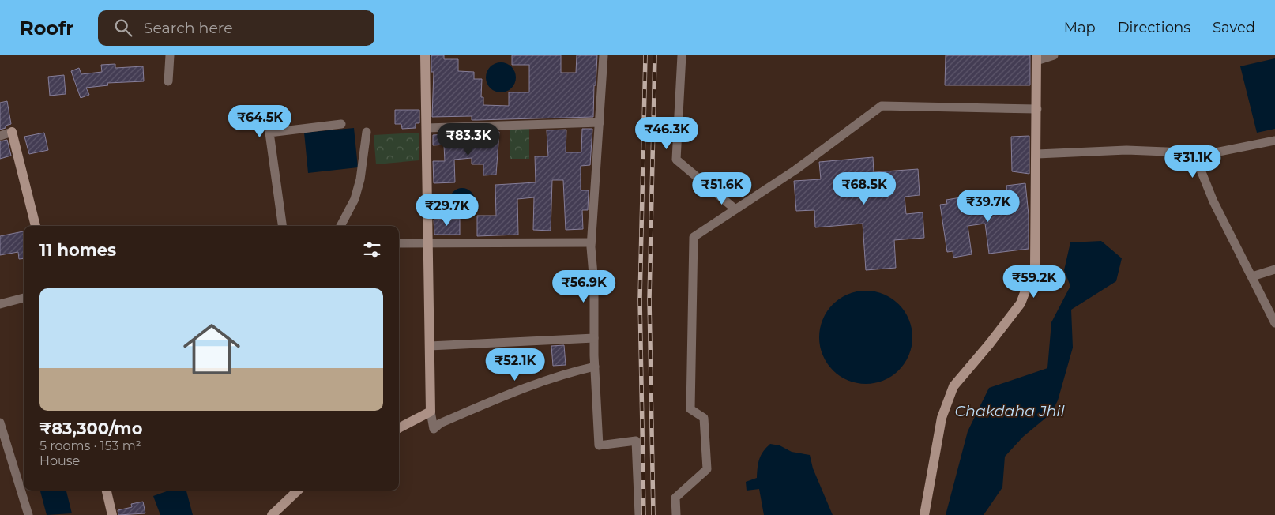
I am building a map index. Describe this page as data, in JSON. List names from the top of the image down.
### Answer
{
  "water": ["Chakdaha Jhil"],
  "page": {
    "header": "Roofr",
    "search": "Search here",
    "nav": ["Map", "Directions", "Saved"],
    "price": [
      "₹64.5K",
      "₹46.3K",
      "₹83.3K",
      "₹31.1K",
      "₹51.6K",
      "₹68.5K",
      "₹39.7K",
      "₹29.7K",
      "₹59.2K",
      "₹56.9K",
      "₹52.1K"
    ],
    "heading": "11 homes",
    "list": [
      {
        "name": "₹83,300/mo",
        "note": "5 rooms · 153 m² · House"
      }
    ]
  }
}
